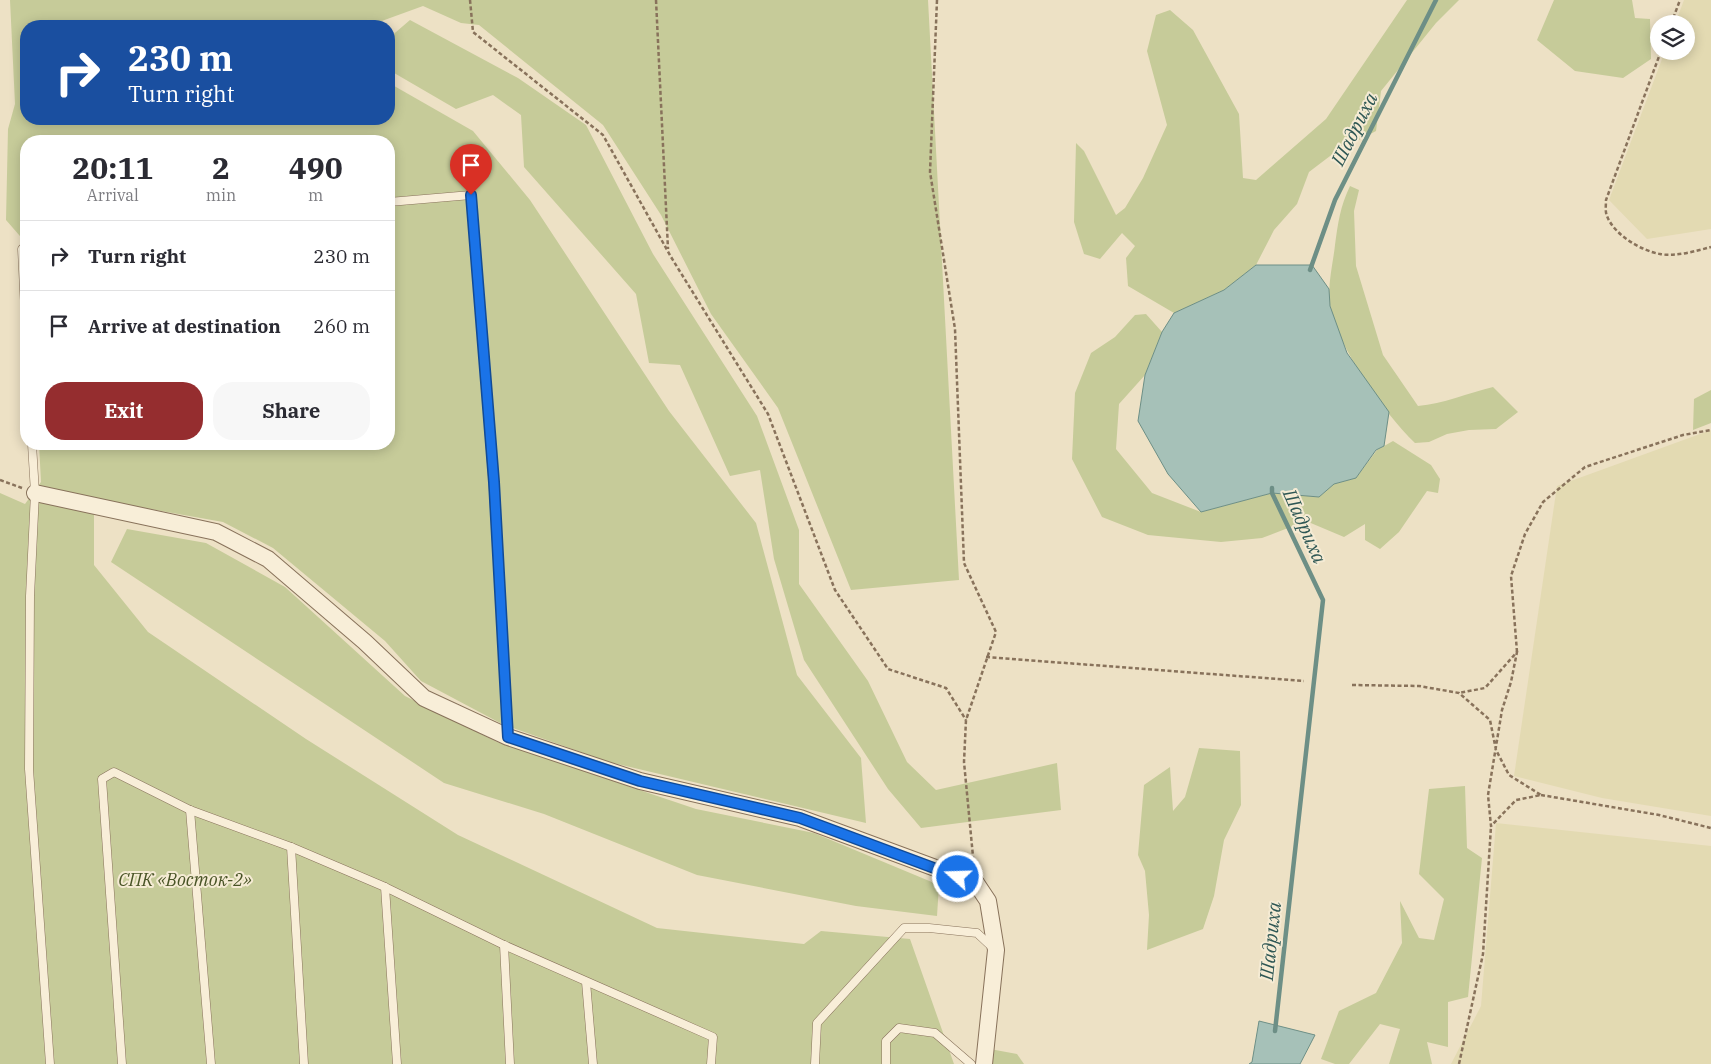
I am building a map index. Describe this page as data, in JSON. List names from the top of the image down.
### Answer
{
  "water": ["Шадриха"],
  "parks": ["СПК «Восток-2»"],
  "page": {
    "turn": ["230 m", "Turn right"],
    "eta": [
      "20:11",
      "Arrival",
      "2",
      "min",
      "490",
      "m"
    ],
    "list": [
      {
        "name": "Turn right",
        "value": "230 m"
      },
      {
        "name": "Arrive at destination",
        "value": "260 m"
      }
    ],
    "buttons": ["Exit", "Share"]
  }
}
